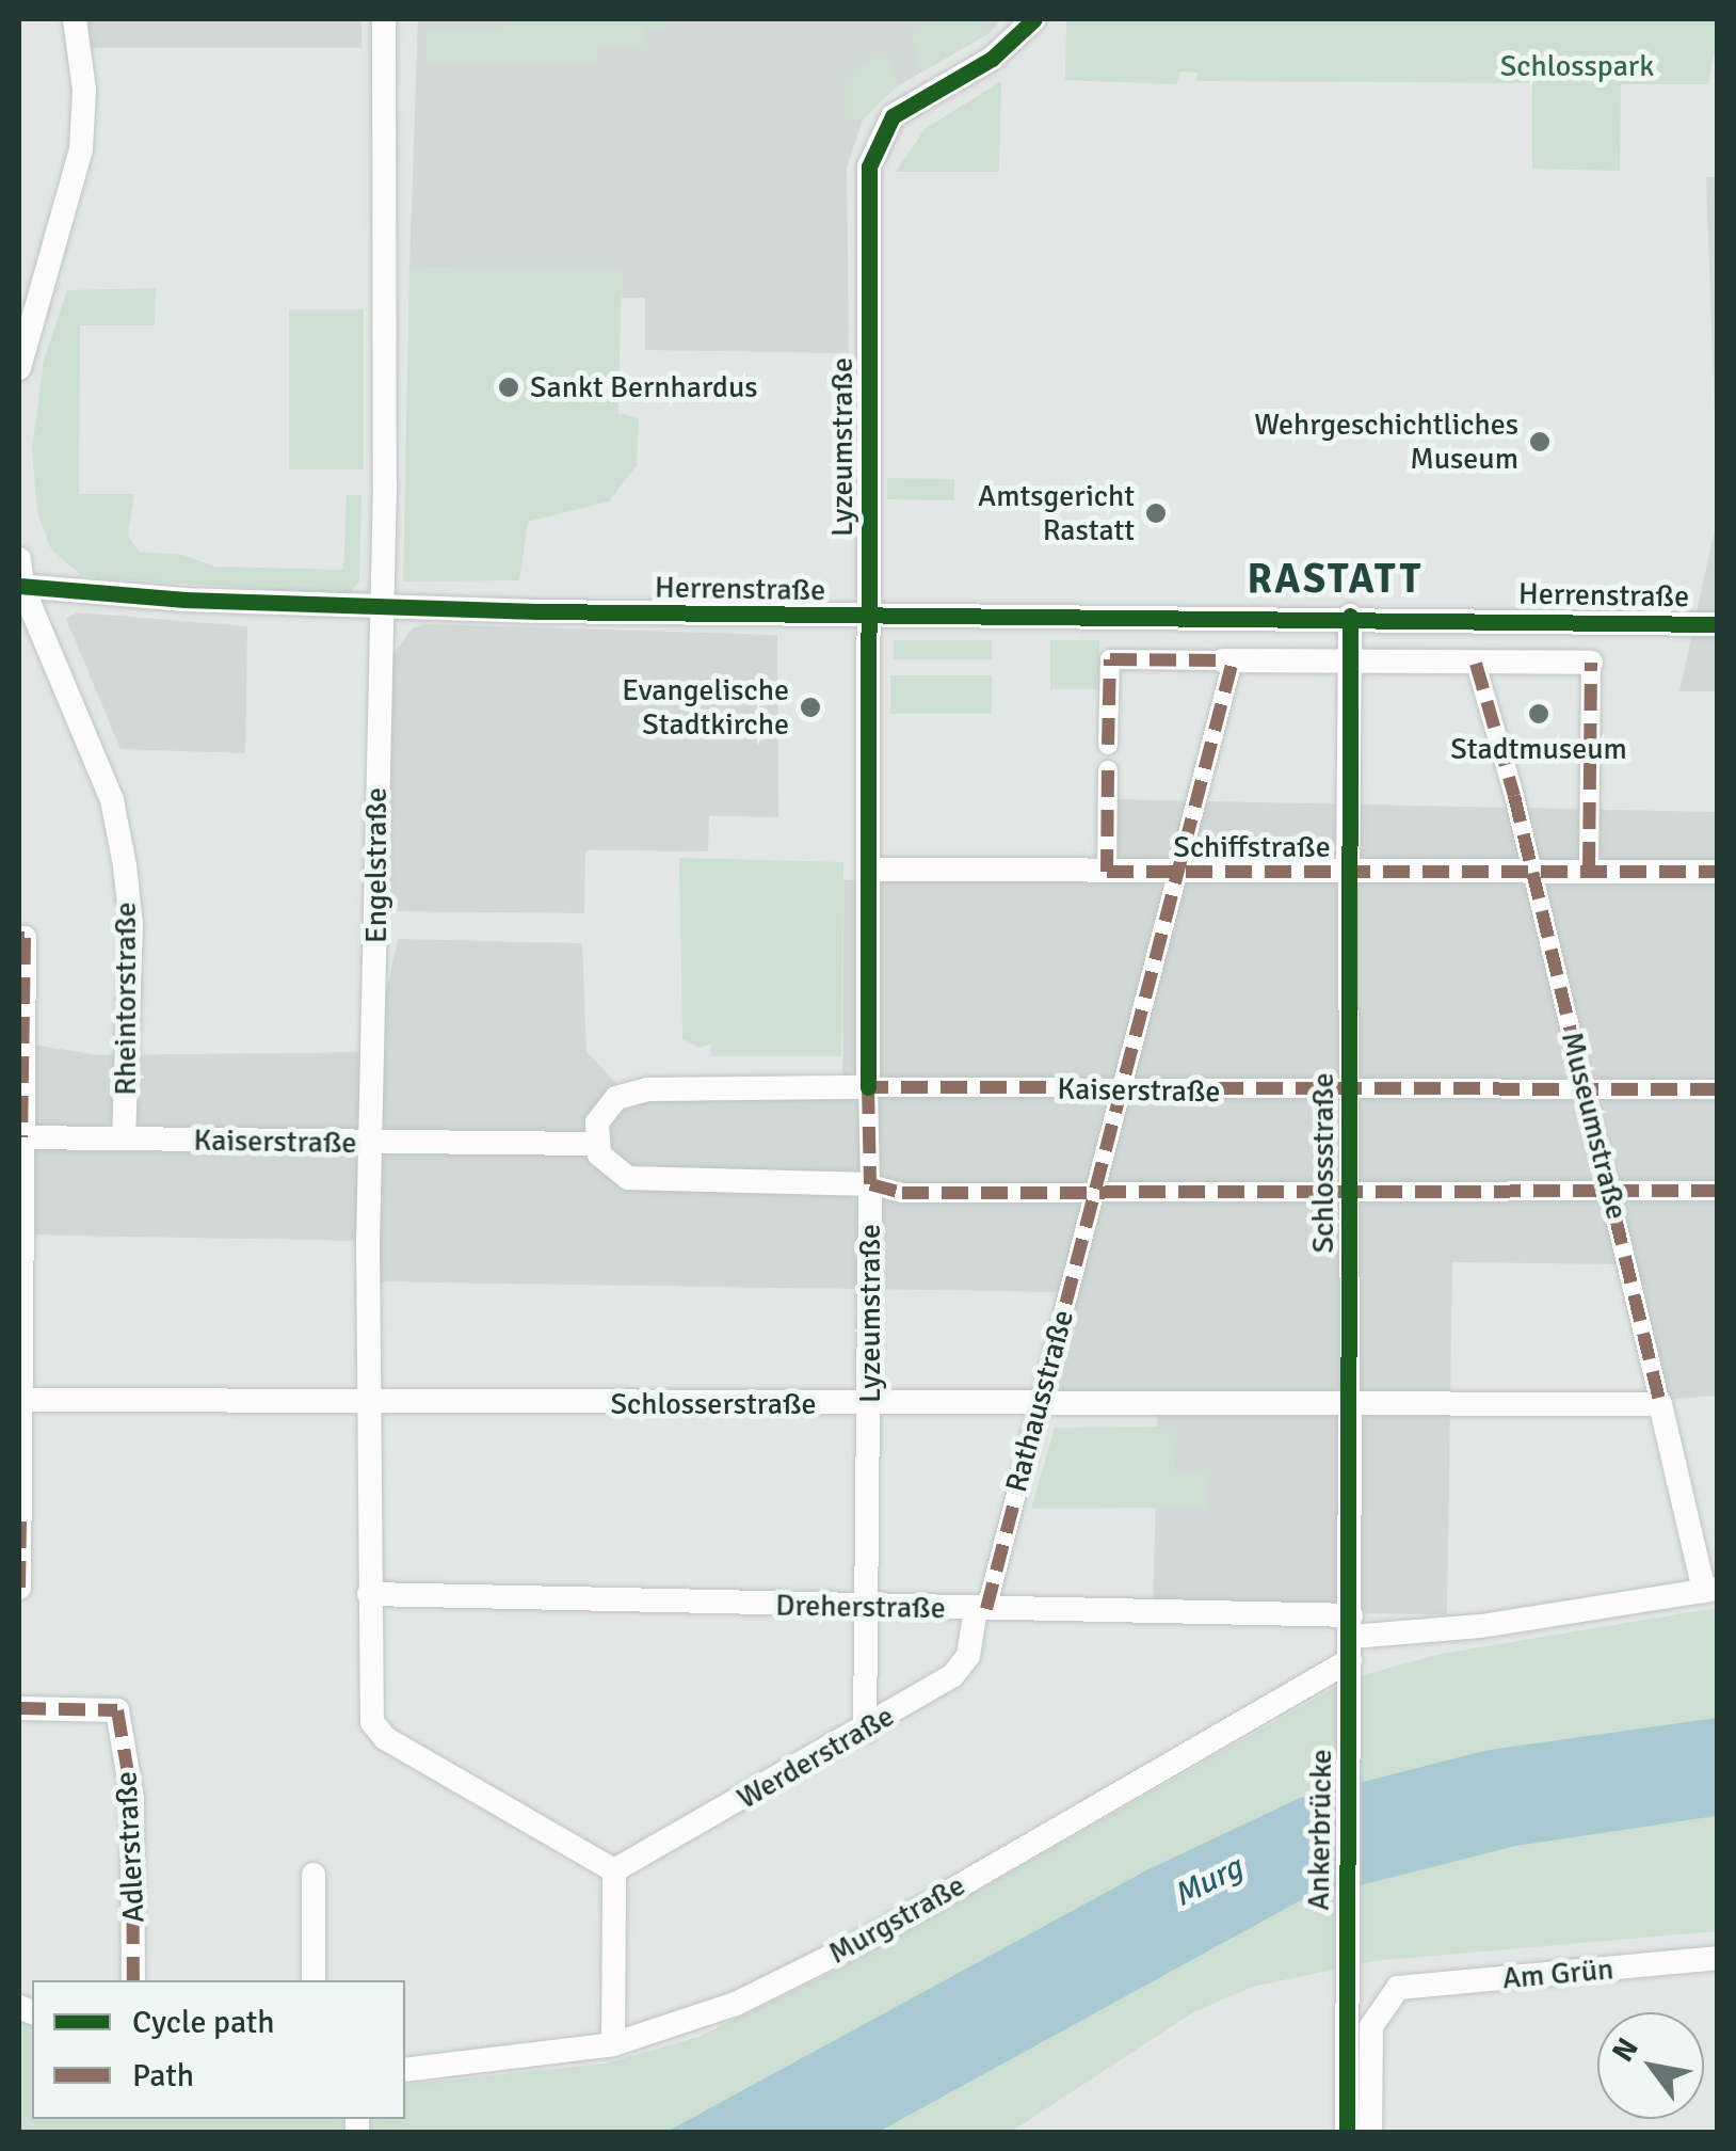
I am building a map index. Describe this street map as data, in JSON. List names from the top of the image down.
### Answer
{
  "streets": {
    "street": [
      "Lyzeumstraße",
      "Herrenstraße",
      "Schiffstraße",
      "Engelstraße",
      "Rheintorstraße",
      "Kaiserstraße",
      "Museumstraße",
      "Schlossstraße",
      "Rathausstraße",
      "Schlosserstraße",
      "Dreherstraße",
      "Werderstraße",
      "Ankerbrücke",
      "Adlerstraße",
      "Murgstraße",
      "Am Grün"
    ]
  },
  "crossings": [
    ["Lyzeumstraße", "Herrenstraße"],
    ["Lyzeumstraße", "Schiffstraße"],
    ["Lyzeumstraße", "Kaiserstraße"],
    ["Lyzeumstraße", "Schlosserstraße"],
    ["Lyzeumstraße", "Dreherstraße"],
    ["Lyzeumstraße", "Werderstraße"],
    ["Herrenstraße", "Engelstraße"],
    ["Herrenstraße", "Rheintorstraße"],
    ["Herrenstraße", "Schlossstraße"],
    ["Schiffstraße", "Museumstraße"],
    ["Schiffstraße", "Schlossstraße"],
    ["Engelstraße", "Kaiserstraße"],
    ["Engelstraße", "Schlosserstraße"],
    ["Engelstraße", "Dreherstraße"],
    ["Engelstraße", "Werderstraße"],
    ["Rheintorstraße", "Kaiserstraße"],
    ["Kaiserstraße", "Museumstraße"],
    ["Kaiserstraße", "Schlossstraße"],
    ["Kaiserstraße", "Rathausstraße"],
    ["Museumstraße", "Schlosserstraße"],
    ["Museumstraße", "Murgstraße"],
    ["Schlossstraße", "Schlosserstraße"],
    ["Schlossstraße", "Dreherstraße"],
    ["Schlossstraße", "Ankerbrücke"],
    ["Schlossstraße", "Murgstraße"],
    ["Rathausstraße", "Schlosserstraße"],
    ["Rathausstraße", "Dreherstraße"],
    ["Rathausstraße", "Werderstraße"],
    ["Dreherstraße", "Werderstraße"],
    ["Dreherstraße", "Murgstraße"]
  ],
  "districts": ["RASTATT"],
  "water": ["Murg"],
  "parks": ["Schlosspark"],
  "places": [
    "Sankt Bernhardus",
    "Wehrgeschichtliches Museum",
    "Amtsgericht Rastatt",
    "Evangelische Stadtkirche",
    "Stadtmuseum"
  ],
  "legend": ["Cycle path", "Path"],
  "north": "top left"
}
